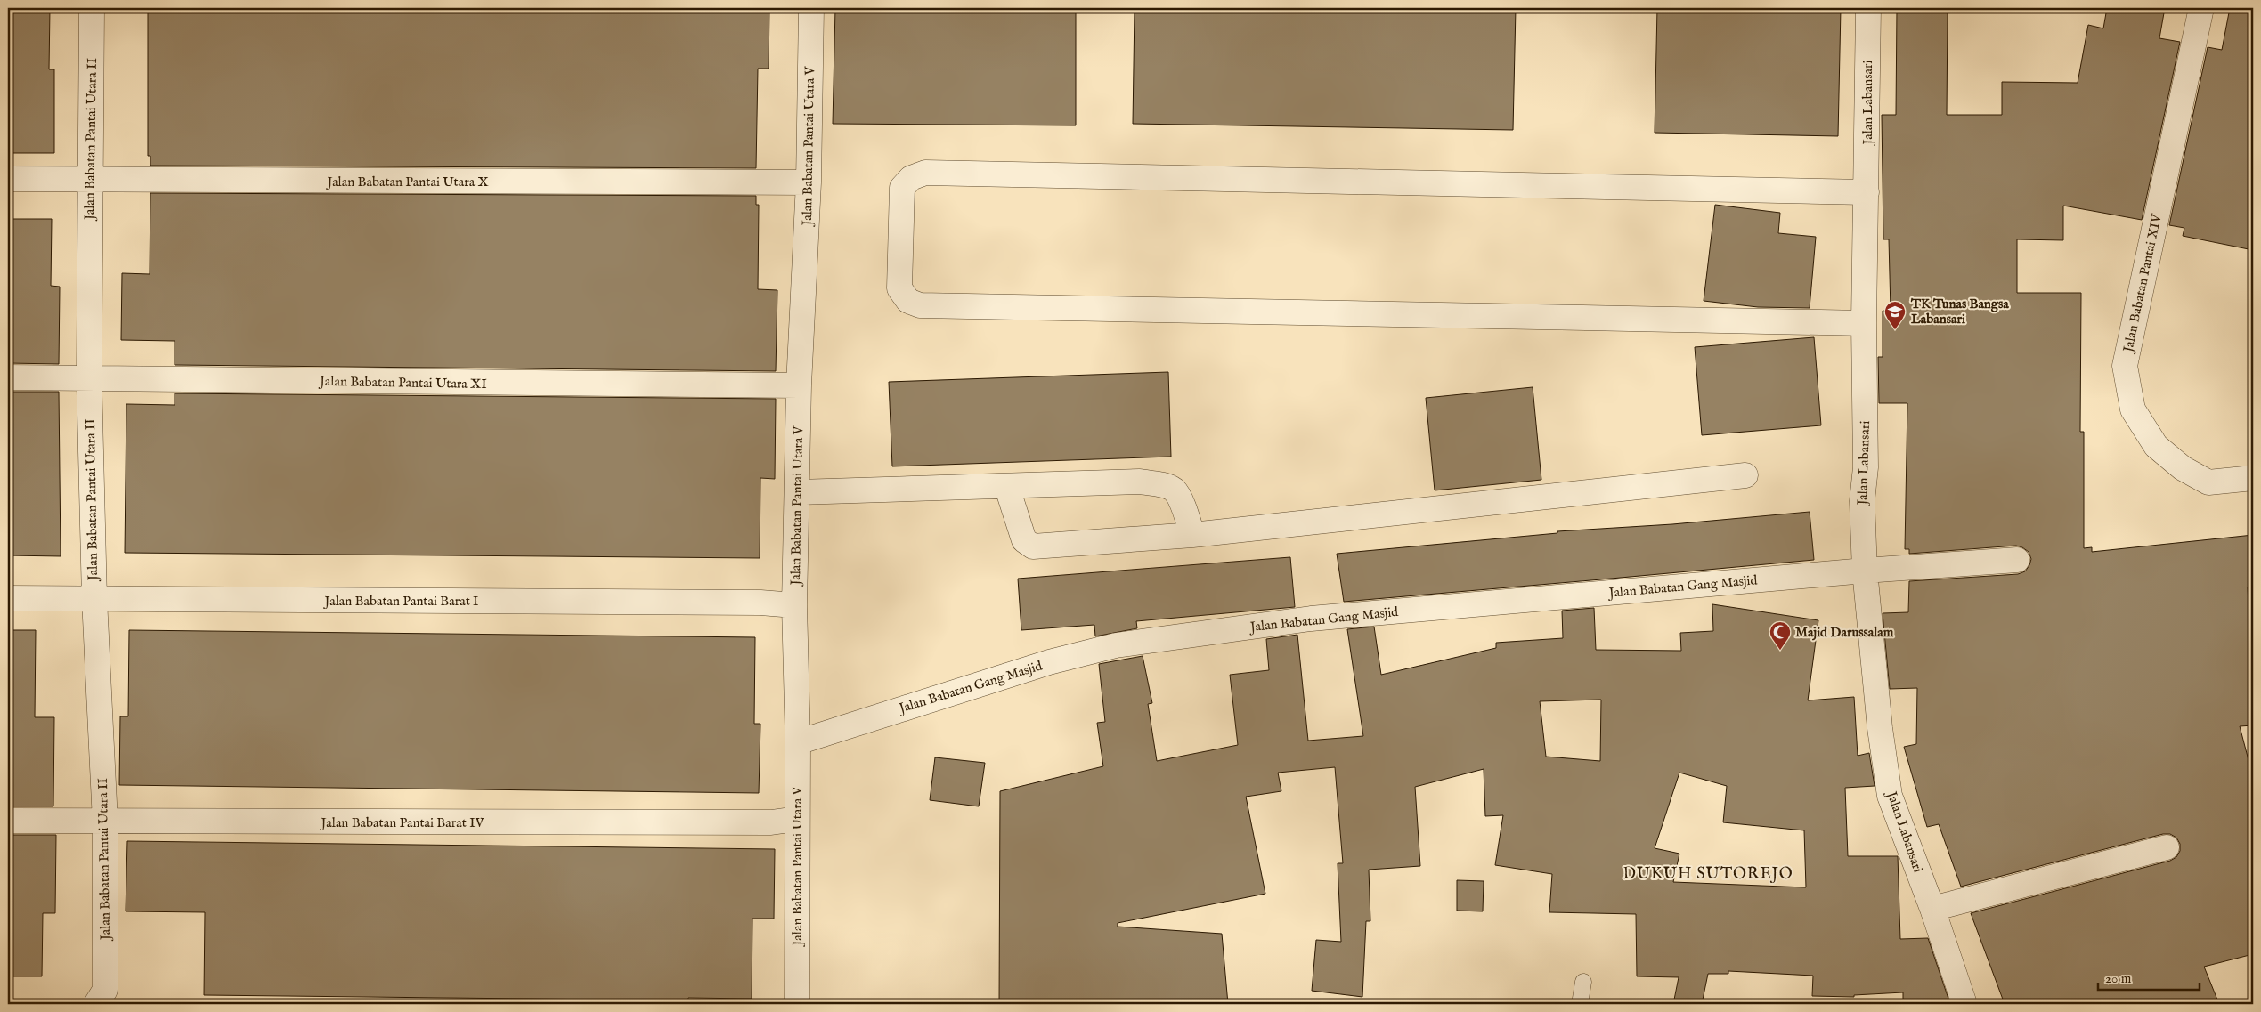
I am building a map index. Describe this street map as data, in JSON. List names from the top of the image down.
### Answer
{
  "streets": {
    "street": [
      "Jalan Labansari",
      "Jalan Babatan Pantai Utara II",
      "Jalan Babatan Pantai Utara V",
      "Jalan Babatan Pantai Utara X",
      "Jalan Babatan Pantai XIV",
      "Jalan Babatan Pantai Utara XI",
      "Jalan Babatan Gang Masjid",
      "Jalan Babatan Pantai Barat I",
      "Jalan Babatan Pantai Barat IV"
    ]
  },
  "crossings": [
    ["Jalan Labansari", "Jalan Babatan Gang Masjid"],
    ["Jalan Babatan Pantai Utara II", "Jalan Babatan Pantai Utara X"],
    ["Jalan Babatan Pantai Utara II", "Jalan Babatan Pantai Utara XI"],
    ["Jalan Babatan Pantai Utara II", "Jalan Babatan Pantai Barat I"],
    ["Jalan Babatan Pantai Utara II", "Jalan Babatan Pantai Barat IV"],
    ["Jalan Babatan Pantai Utara V", "Jalan Babatan Pantai Utara X"],
    ["Jalan Babatan Pantai Utara V", "Jalan Babatan Pantai Utara XI"],
    ["Jalan Babatan Pantai Utara V", "Jalan Babatan Gang Masjid"],
    ["Jalan Babatan Pantai Utara V", "Jalan Babatan Pantai Barat I"],
    ["Jalan Babatan Pantai Utara V", "Jalan Babatan Pantai Barat IV"]
  ],
  "districts": ["DUKUH SUTOREJO"],
  "places": {
    "school or university": ["TK Tunas Bangsa Labansari"],
    "mosque": ["Majid Darussalam"]
  },
  "scale_bar": "20 m"
}
